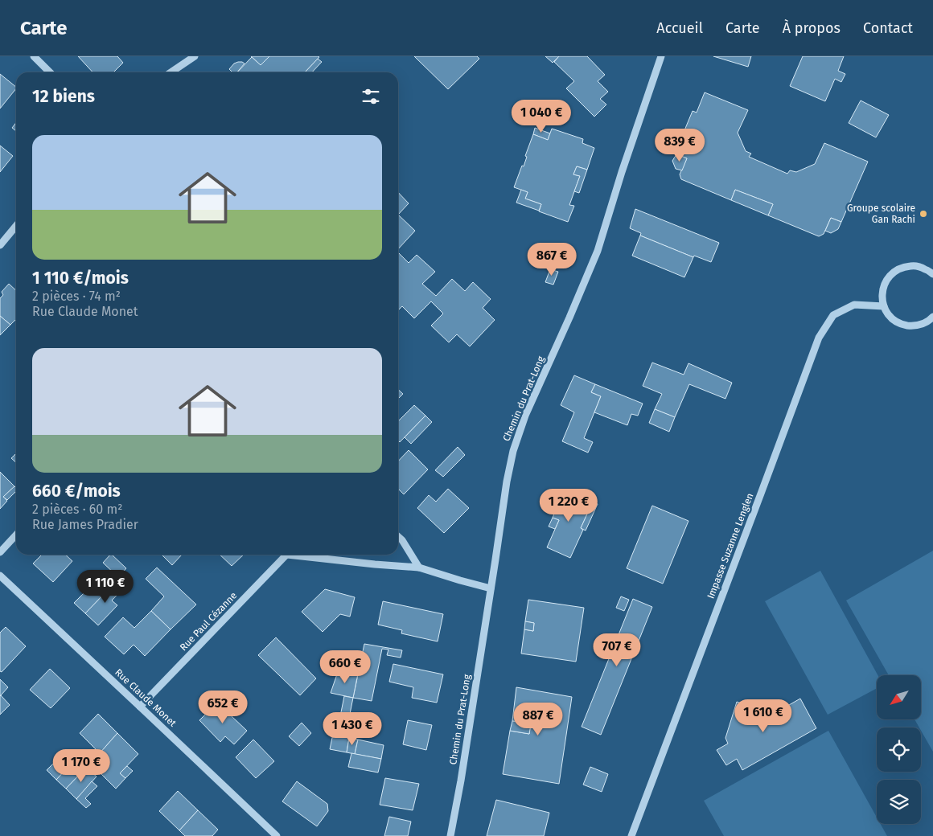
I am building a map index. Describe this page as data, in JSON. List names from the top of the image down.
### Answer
{
  "streets": {
    "street": [
      "Chemin du Prat-Long",
      "Impasse Suzanne Lenglen",
      "Rue Paul Cézanne",
      "Rue Claude Monet"
    ]
  },
  "crossings": [
    ["Rue Paul Cézanne", "Rue Claude Monet"]
  ],
  "places": ["Groupe scolaire Gan Rachi"],
  "north": "bottom left",
  "page": {
    "header": "Carte",
    "nav": [
      "Accueil",
      "Carte",
      "À propos",
      "Contact"
    ],
    "heading": "12 biens",
    "price": [
      "1 040 €",
      "839 €",
      "867 €",
      "1 220 €",
      "1 110 €",
      "707 €",
      "660 €",
      "652 €",
      "1 610 €",
      "887 €",
      "1 430 €",
      "1 170 €"
    ],
    "list": [
      {
        "name": "1 110 €/mois",
        "note": "2 pièces · 74 m² · Rue Claude Monet"
      },
      {
        "name": "660 €/mois",
        "note": "2 pièces · 60 m² · Rue James Pradier"
      }
    ]
  }
}
